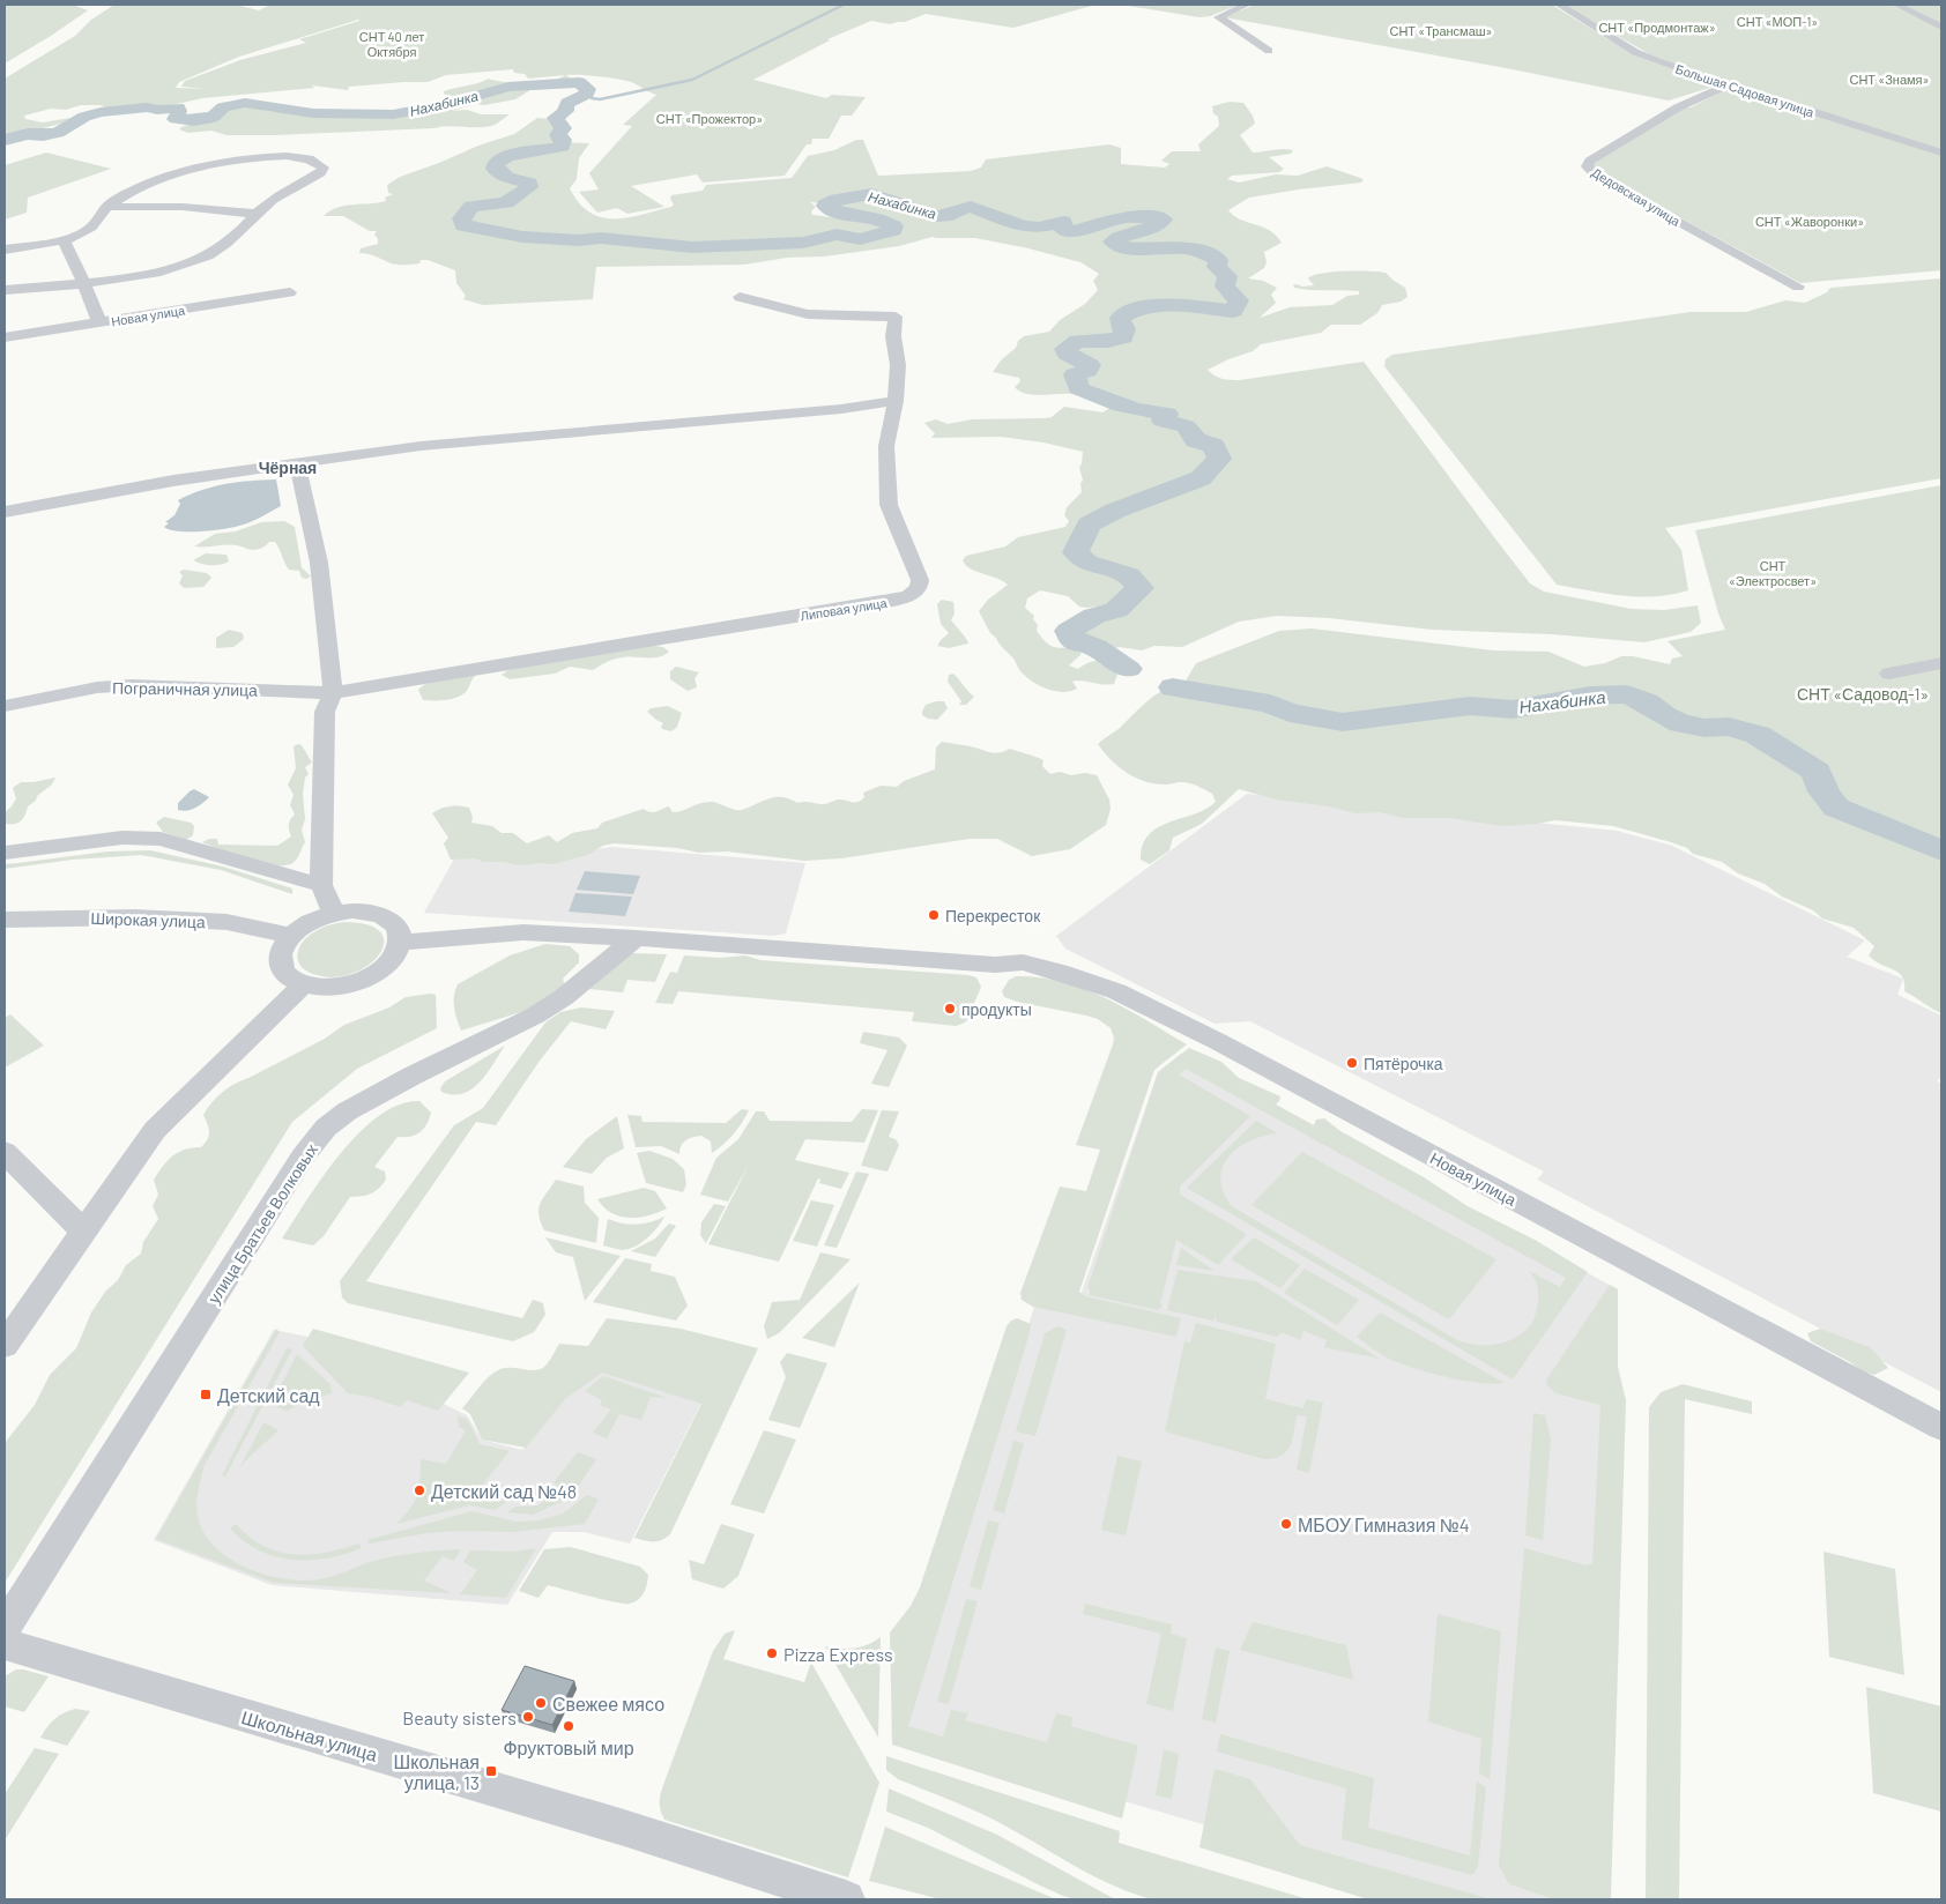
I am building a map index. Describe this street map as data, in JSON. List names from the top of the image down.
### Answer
{
  "streets": {
    "street": [
      "Большая Садовая улица",
      "Дедовская улица",
      "Новая улица",
      "Липовая улица",
      "Пограничная улица",
      "Широкая улица",
      "улица Братьев Волковых",
      "Школьная улица"
    ]
  },
  "crossings": [
    ["Большая Садовая улица", "Дедовская улица"],
    ["Новая улица", "Широкая улица"],
    ["Новая улица", "улица Братьев Волковых"],
    ["Липовая улица", "Пограничная улица"]
  ],
  "districts": ["Чёрная"],
  "water": ["Нахабинка"],
  "parks": [
    "СНТ «МОП-1»",
    "СНТ «Продмонтаж»",
    "СНТ «Трансмаш»",
    "СНТ 40 лет Октября",
    "СНТ «Знамя»",
    "СНТ «Прожектор»",
    "СНТ «Жаворонки»",
    "СНТ «Электросвет»",
    "СНТ «Садовод-1»"
  ],
  "places": {
    "other": [
      "Перекресток",
      "продукты",
      "Пятёрочка",
      "Детский сад №48",
      "МБОУ Гимназия №4",
      "Pizza Express",
      "Свежее мясо",
      "Beauty sisters",
      "Фруктовый мир"
    ],
    "transit": ["Детский сад", "Школьная улица, 13"]
  }
}
